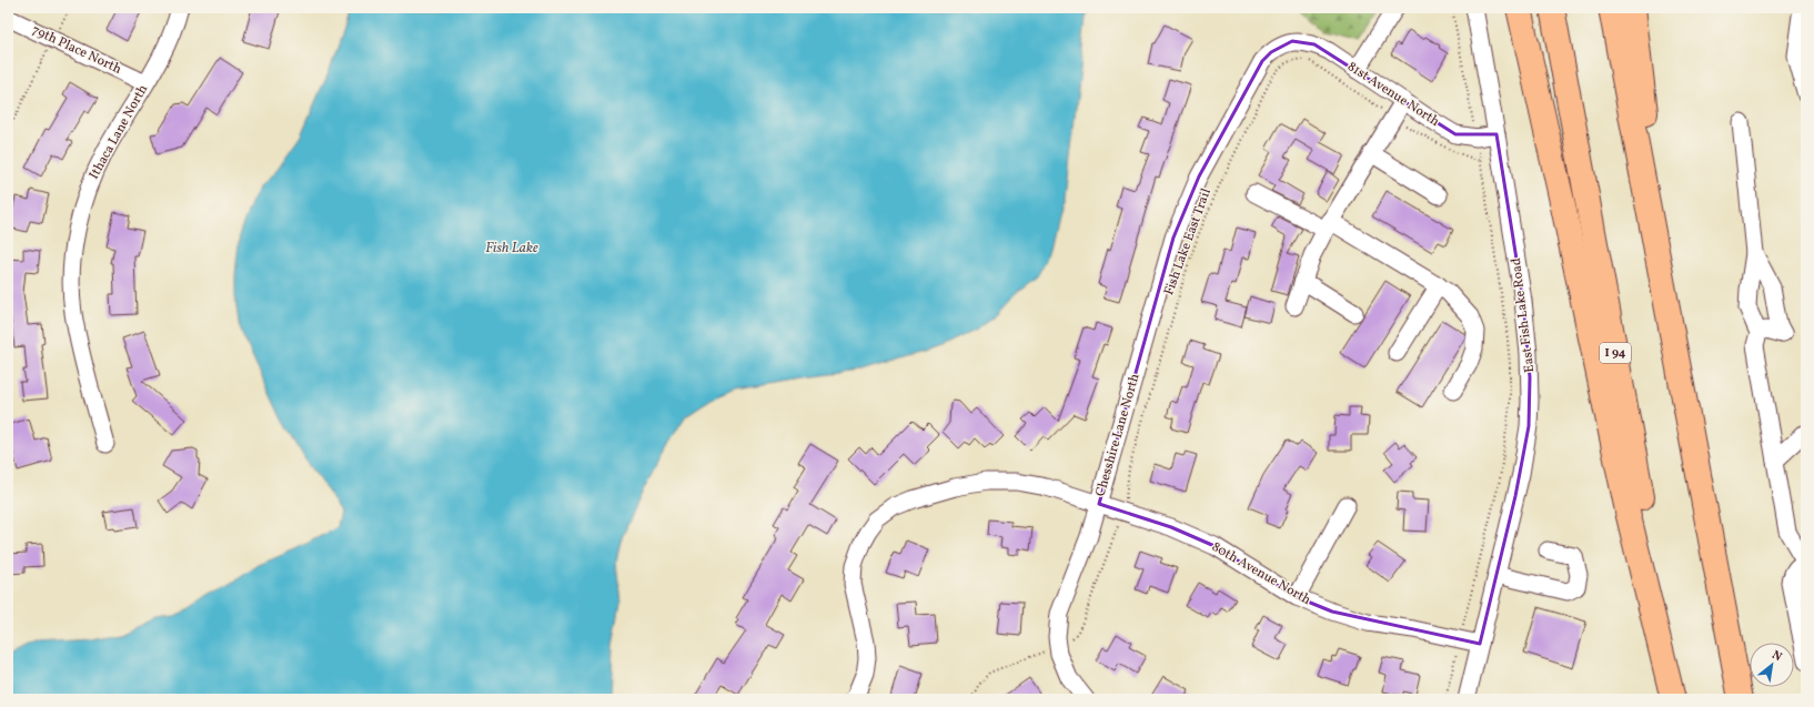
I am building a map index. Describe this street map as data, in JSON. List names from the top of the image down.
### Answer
{
  "streets": {
    "highway": ["I 94"],
    "street": [
      "79th Place North",
      "81st Avenue North",
      "Ithaca Lane North",
      "East Fish Lake Road",
      "Chesshire Lane North",
      "80th Avenue North"
    ],
    "path": ["Fish Lake East Trail"]
  },
  "crossings": [
    ["79th Place North", "Ithaca Lane North"],
    ["81st Avenue North", "East Fish Lake Road"],
    ["81st Avenue North", "Chesshire Lane North"],
    ["East Fish Lake Road", "80th Avenue North"],
    ["Chesshire Lane North", "80th Avenue North"]
  ],
  "water": ["Fish Lake"],
  "north": "top right"
}
